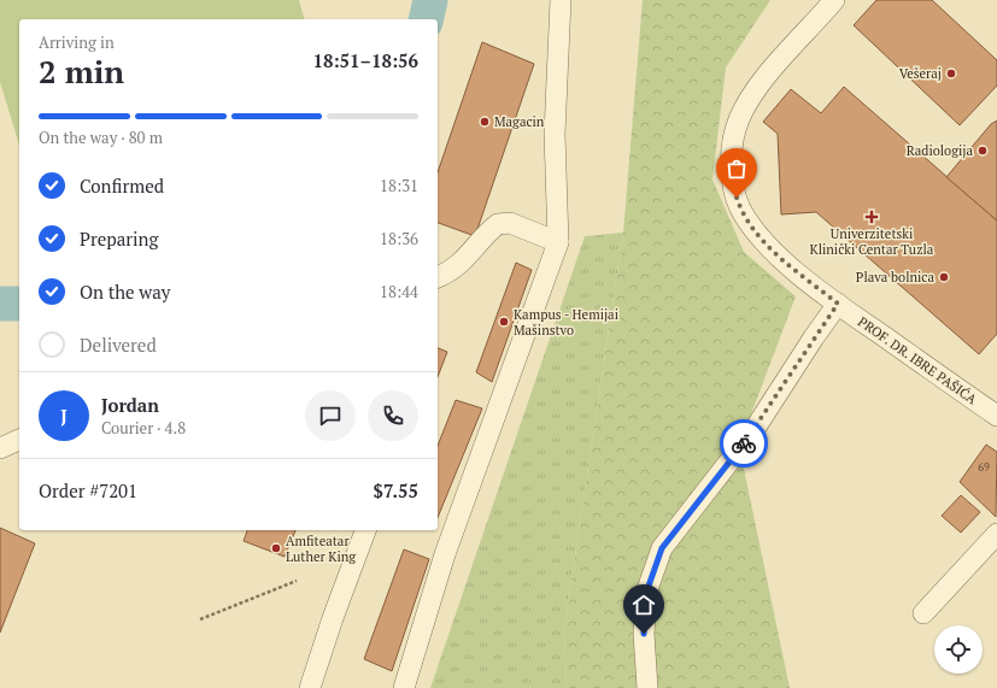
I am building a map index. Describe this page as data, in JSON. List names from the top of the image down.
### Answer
{
  "streets": {
    "street": ["PROF. DR. IBRE PAŠIĆA"]
  },
  "places": {
    "other": [
      "Vešeraj",
      "Magacin",
      "Radiologija",
      "Plava bolnica",
      "Kampus - Hemijai Mašinstvo",
      "Amfiteatar Luther King"
    ],
    "health": ["Univerzitetski Klinički Centar Tuzla"]
  },
  "house_numbers": ["69"],
  "page": {
    "heading": ["2 min", "Arriving in", "18:51–18:56"],
    "panel": [
      "Jordan",
      "Courier · 4.8",
      "Order #7201",
      "$7.55"
    ],
    "bar": "On the way · 80 m",
    "list": [
      ["Confirmed", "18:31"],
      ["Preparing", "18:36"],
      ["On the way", "18:44"],
      "Delivered"
    ],
    "round": "J"
  }
}
